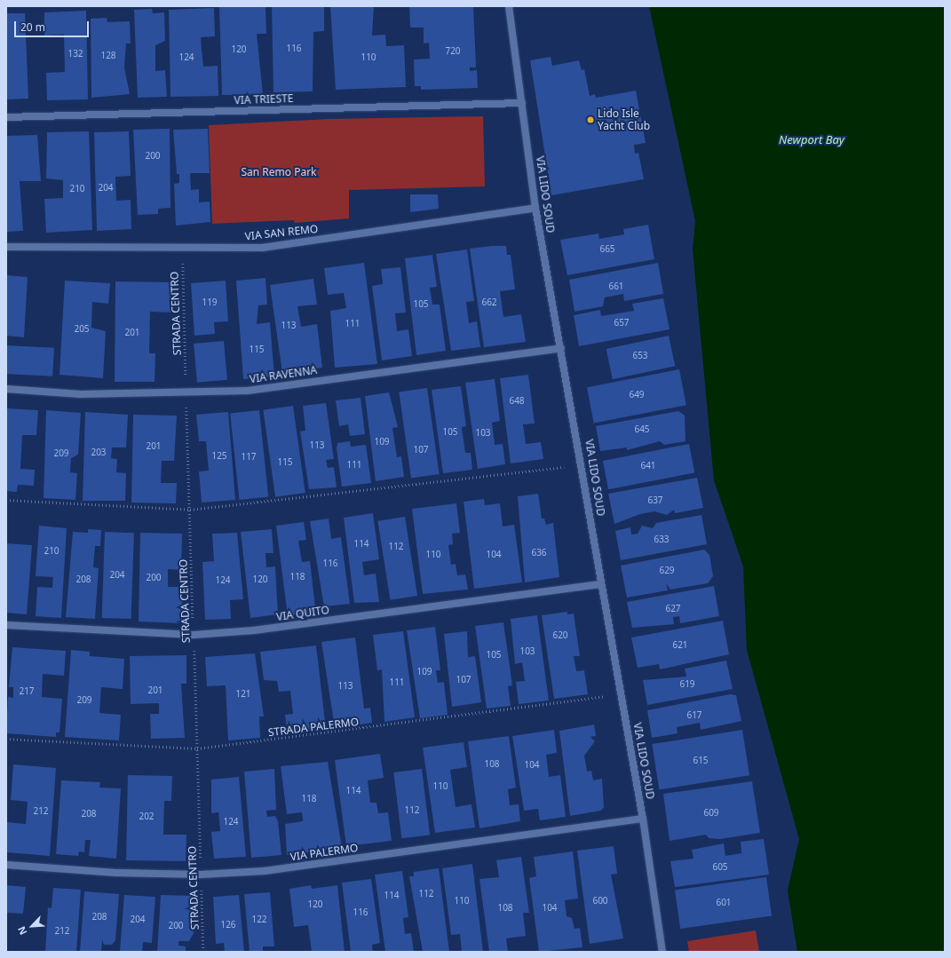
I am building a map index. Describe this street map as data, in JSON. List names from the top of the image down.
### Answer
{
  "streets": {
    "street": [
      "VIA TRIESTE",
      "VIA LIDO SOUD",
      "VIA SAN REMO",
      "VIA RAVENNA",
      "VIA QUITO",
      "VIA PALERMO"
    ],
    "path": ["STRADA CENTRO", "STRADA PALERMO"]
  },
  "crossings": [
    ["VIA TRIESTE", "VIA LIDO SOUD"],
    ["VIA LIDO SOUD", "VIA SAN REMO"],
    ["VIA LIDO SOUD", "VIA RAVENNA"],
    ["VIA LIDO SOUD", "VIA QUITO"],
    ["VIA LIDO SOUD", "STRADA PALERMO"],
    ["VIA LIDO SOUD", "VIA PALERMO"],
    ["VIA SAN REMO", "STRADA CENTRO"],
    ["STRADA CENTRO", "VIA RAVENNA"],
    ["STRADA CENTRO", "VIA QUITO"],
    ["STRADA CENTRO", "STRADA PALERMO"],
    ["STRADA CENTRO", "VIA PALERMO"]
  ],
  "water": ["Newport Bay"],
  "parks": ["San Remo Park"],
  "places": ["Lido Isle Yacht Club"],
  "house_numbers": [
    "116",
    "120",
    "720",
    "132",
    "128",
    "124",
    "110",
    "200",
    "204",
    "210",
    "665",
    "661",
    "119",
    "662",
    "105",
    "657",
    "111",
    "113",
    "205",
    "201",
    "115",
    "653",
    "649",
    "648",
    "645",
    "105",
    "103",
    "109",
    "113",
    "201",
    "107",
    "203",
    "209",
    "125",
    "117",
    "115",
    "111",
    "641",
    "637",
    "633",
    "114",
    "112",
    "210",
    "636",
    "110",
    "104",
    "116",
    "629",
    "204",
    "118",
    "200",
    "208",
    "120",
    "124",
    "627",
    "620",
    "621",
    "103",
    "105",
    "109",
    "107",
    "111",
    "619",
    "113",
    "201",
    "217",
    "121",
    "209",
    "617",
    "615",
    "108",
    "104",
    "110",
    "114",
    "118",
    "112",
    "212",
    "609",
    "208",
    "202",
    "124",
    "605",
    "112",
    "114",
    "110",
    "600",
    "601",
    "120",
    "108",
    "104",
    "116",
    "208",
    "204",
    "122",
    "126",
    "200",
    "212"
  ],
  "scale_bar": "20 m",
  "north": "bottom left"
}
